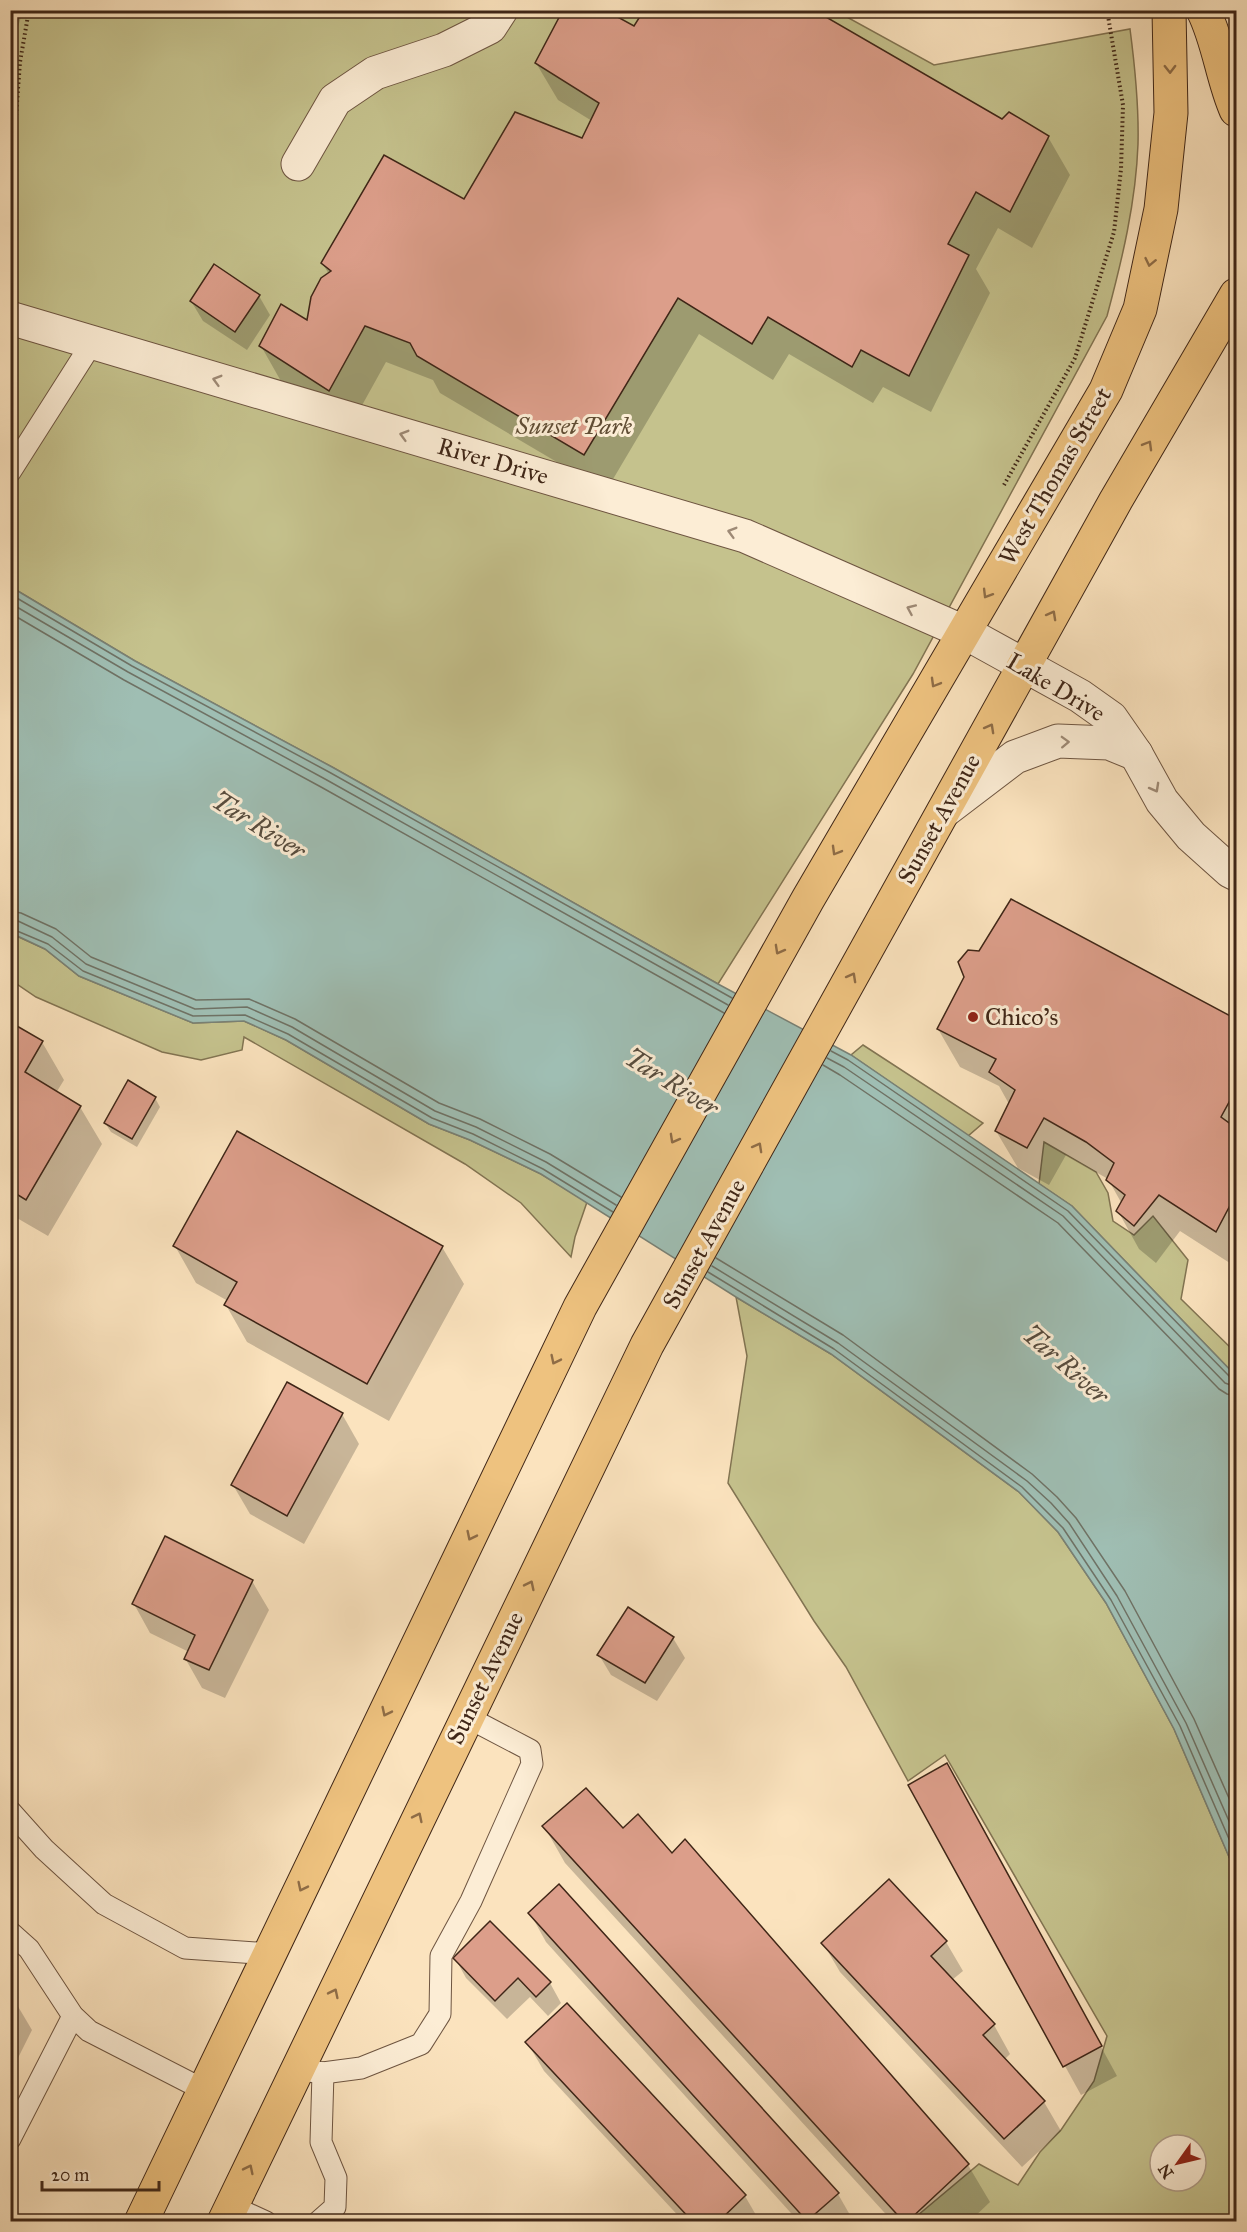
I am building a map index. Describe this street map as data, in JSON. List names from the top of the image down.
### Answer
{
  "streets": {
    "main road": ["West Thomas Street", "Sunset Avenue"],
    "street": ["River Drive", "Lake Drive"]
  },
  "crossings": [
    ["River Drive", "West Thomas Street"],
    ["River Drive", "Lake Drive"],
    ["West Thomas Street", "Lake Drive"],
    ["Lake Drive", "Sunset Avenue"]
  ],
  "one_way": ["River Drive", "West Thomas Street", "Sunset Avenue"],
  "water": ["Tar River"],
  "parks": ["Sunset Park"],
  "places": ["Chico's"],
  "scale_bar": "20 m",
  "north": "bottom left"
}
